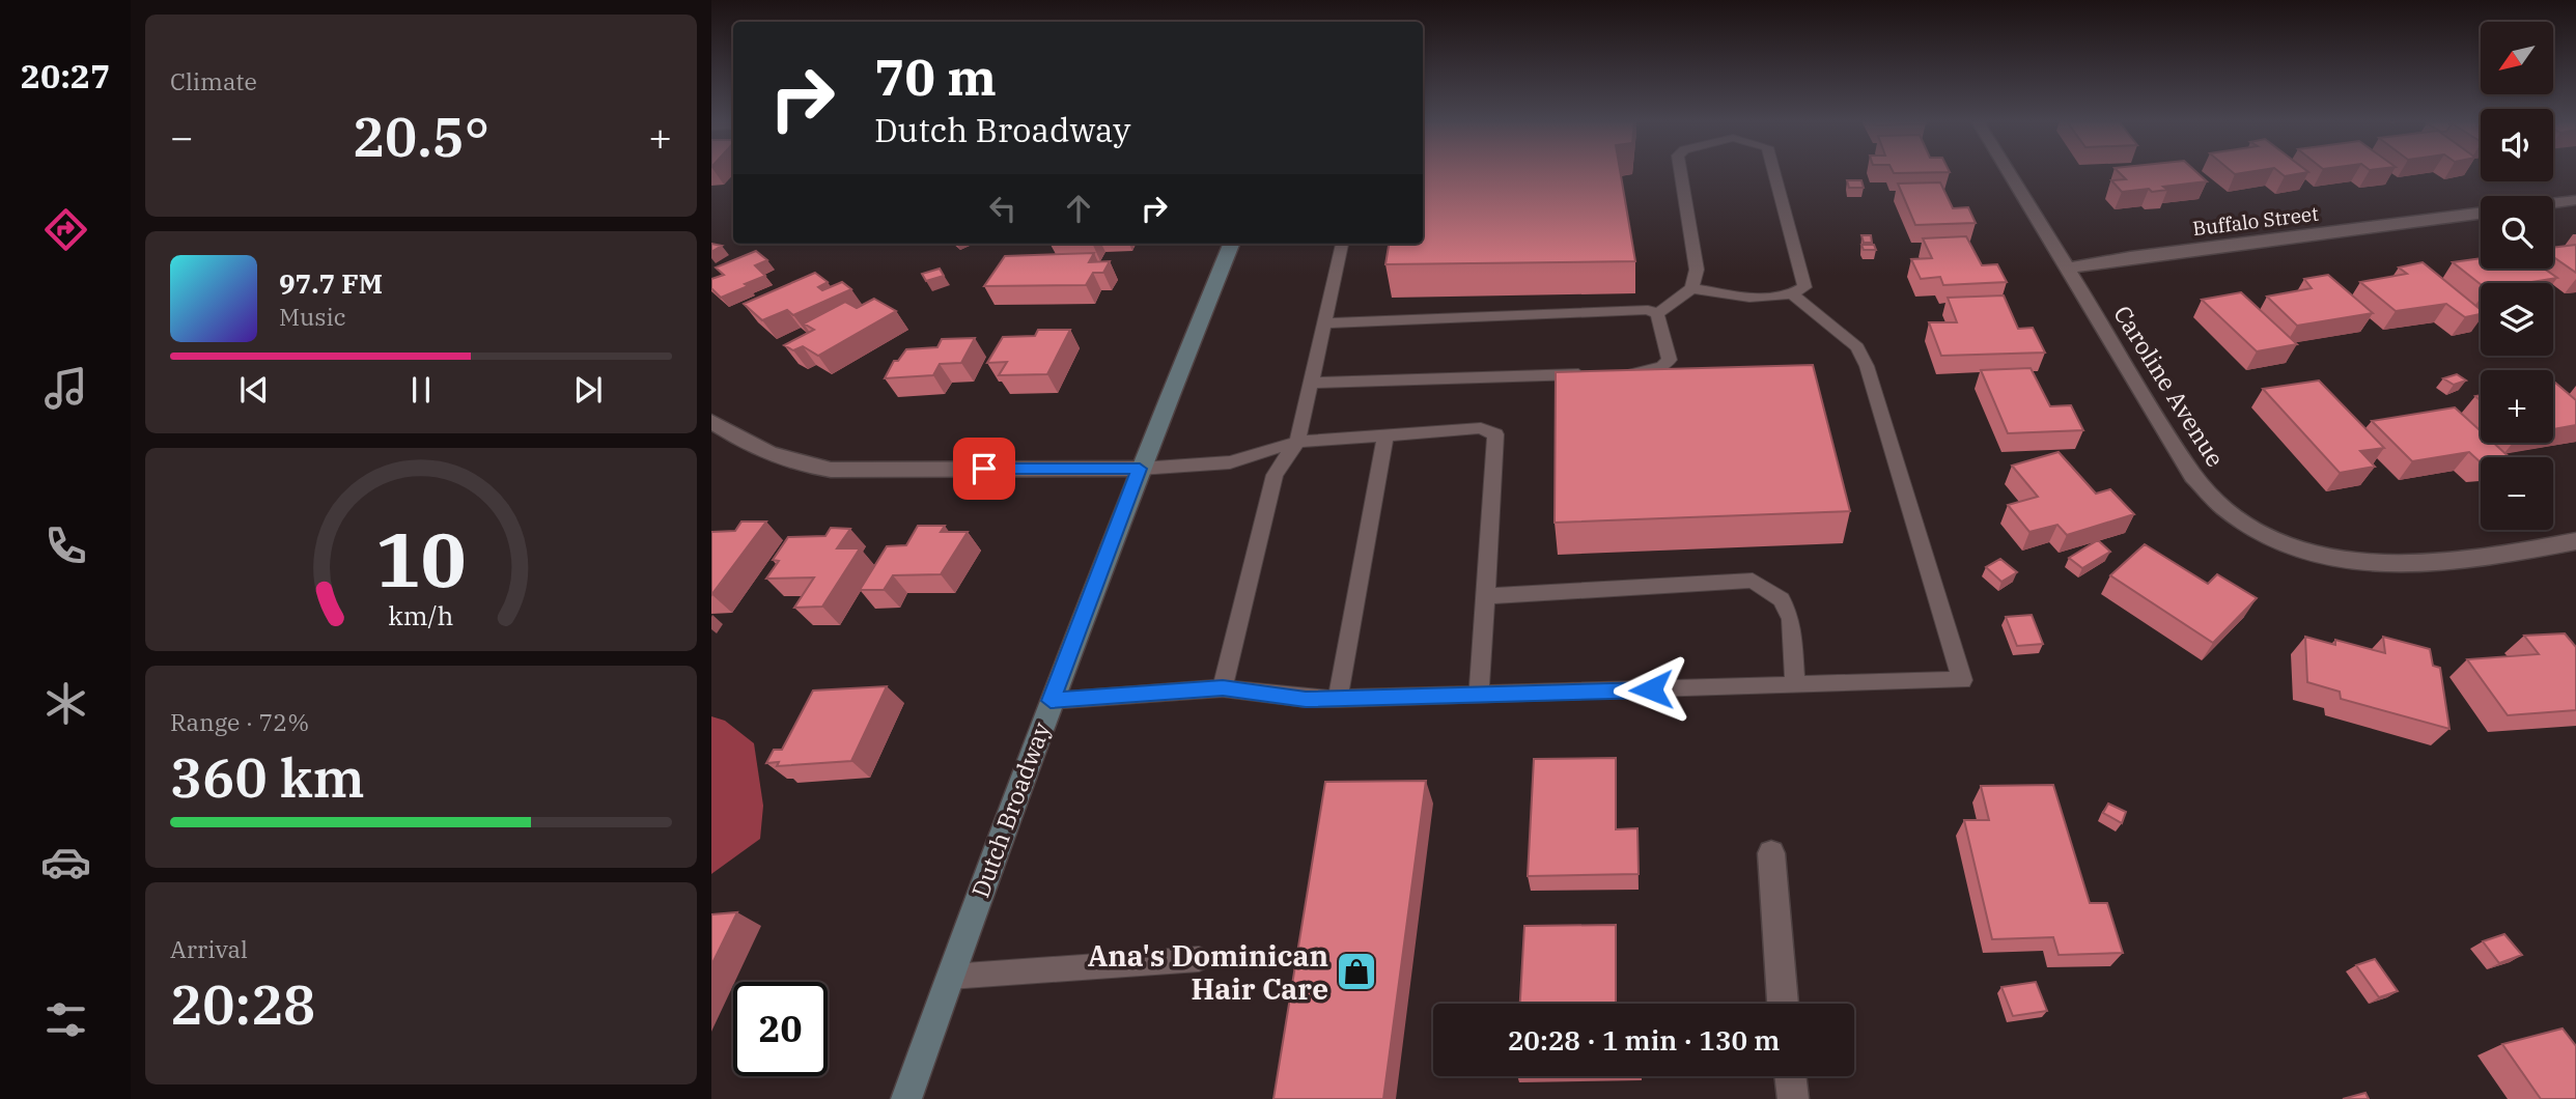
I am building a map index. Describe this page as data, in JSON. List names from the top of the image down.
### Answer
{
  "streets": {
    "main road": ["Dutch Broadway"],
    "street": ["Buffalo Street", "Caroline Avenue"]
  },
  "crossings": [
    ["Buffalo Street", "Caroline Avenue"]
  ],
  "places": {
    "shop": ["Ana's Dominican Hair Care"]
  },
  "north": "bottom left",
  "page": {
    "tabs": "20:27",
    "tile": [
      "Climate",
      ["Range · 72%", "360 km"],
      ["Arrival", "20:28"]
    ],
    "map_buttons": ["+", "−"],
    "turn": ["70 m", "Dutch Broadway"],
    "heat": ["−", "20.5°", "+"],
    "song": ["97.7 FM", "Music"],
    "limit": "20",
    "trip": "20:28 · 1 min · 130 m",
    "gauge": ["10", "km/h"]
  }
}
